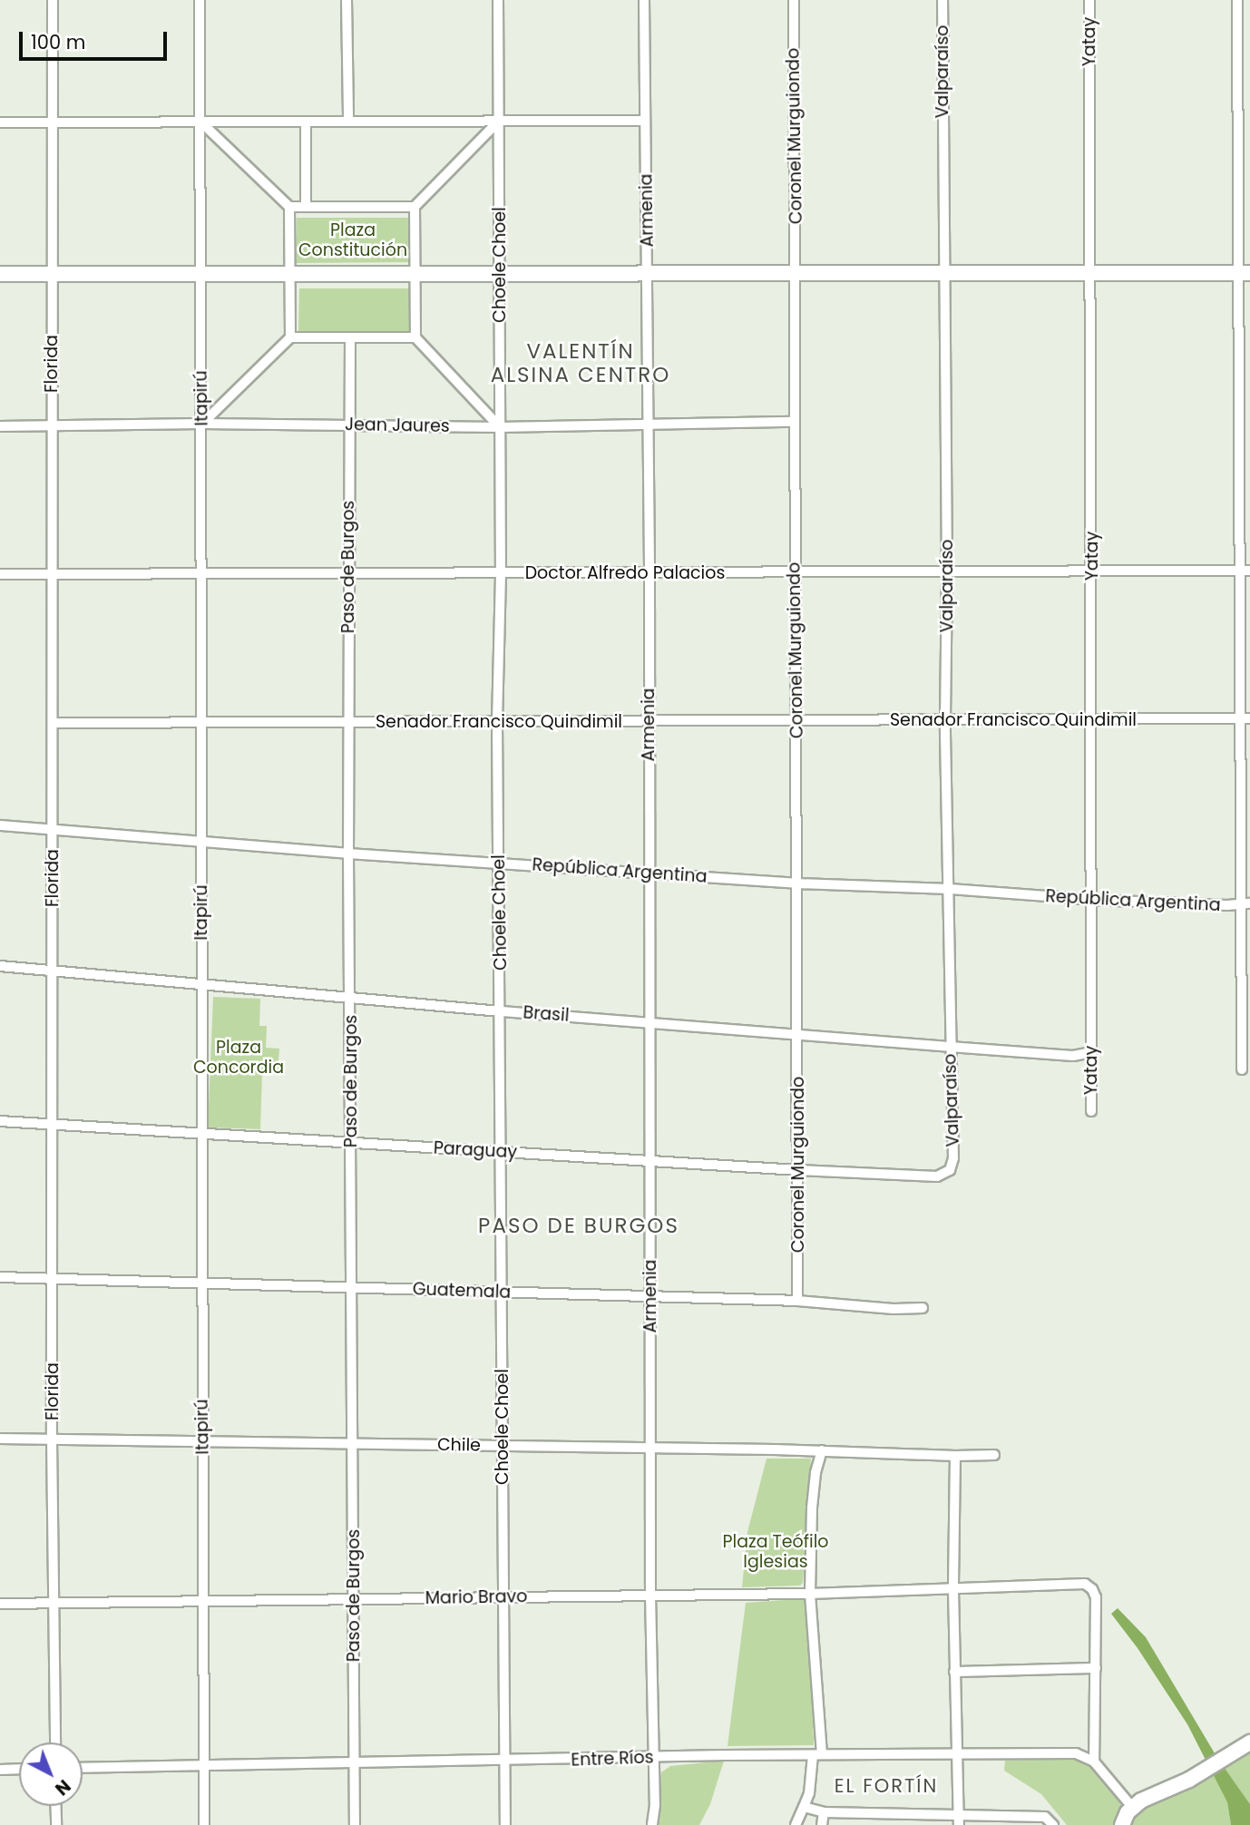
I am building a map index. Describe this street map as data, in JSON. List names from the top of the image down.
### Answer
{
  "streets": {
    "street": [
      "Yatay",
      "Valparaíso",
      "Coronel Murguiondo",
      "Armenia",
      "Choele Choel",
      "Florida",
      "Itapirú",
      "Jean Jaures",
      "Paso de Burgos",
      "Doctor Alfredo Palacios",
      "Senador Francisco Quindimil",
      "República Argentina",
      "Brasil",
      "Paraguay",
      "Guatemala",
      "Chile",
      "Mario Bravo",
      "Entre Ríos"
    ]
  },
  "crossings": [
    ["Yatay", "Doctor Alfredo Palacios"],
    ["Yatay", "Senador Francisco Quindimil"],
    ["Yatay", "República Argentina"],
    ["Yatay", "Brasil"],
    ["Valparaíso", "Doctor Alfredo Palacios"],
    ["Valparaíso", "Senador Francisco Quindimil"],
    ["Valparaíso", "República Argentina"],
    ["Valparaíso", "Brasil"],
    ["Valparaíso", "Paraguay"],
    ["Coronel Murguiondo", "Jean Jaures"],
    ["Coronel Murguiondo", "Doctor Alfredo Palacios"],
    ["Coronel Murguiondo", "Senador Francisco Quindimil"],
    ["Coronel Murguiondo", "República Argentina"],
    ["Coronel Murguiondo", "Brasil"],
    ["Coronel Murguiondo", "Paraguay"],
    ["Coronel Murguiondo", "Guatemala"],
    ["Armenia", "Jean Jaures"],
    ["Armenia", "Doctor Alfredo Palacios"],
    ["Armenia", "Senador Francisco Quindimil"],
    ["Armenia", "República Argentina"],
    ["Armenia", "Brasil"],
    ["Armenia", "Paraguay"],
    ["Armenia", "Guatemala"],
    ["Armenia", "Chile"],
    ["Armenia", "Mario Bravo"],
    ["Armenia", "Entre Ríos"],
    ["Choele Choel", "Jean Jaures"],
    ["Choele Choel", "Doctor Alfredo Palacios"],
    ["Choele Choel", "Senador Francisco Quindimil"],
    ["Choele Choel", "República Argentina"],
    ["Choele Choel", "Brasil"],
    ["Choele Choel", "Paraguay"],
    ["Choele Choel", "Guatemala"],
    ["Choele Choel", "Chile"],
    ["Choele Choel", "Mario Bravo"],
    ["Choele Choel", "Entre Ríos"],
    ["Florida", "Jean Jaures"],
    ["Florida", "Doctor Alfredo Palacios"],
    ["Florida", "Senador Francisco Quindimil"],
    ["Florida", "República Argentina"],
    ["Florida", "Brasil"],
    ["Florida", "Paraguay"],
    ["Florida", "Guatemala"],
    ["Florida", "Chile"],
    ["Florida", "Mario Bravo"],
    ["Itapirú", "Jean Jaures"],
    ["Itapirú", "Doctor Alfredo Palacios"],
    ["Itapirú", "Senador Francisco Quindimil"],
    ["Itapirú", "República Argentina"],
    ["Itapirú", "Brasil"],
    ["Itapirú", "Paraguay"],
    ["Itapirú", "Guatemala"],
    ["Itapirú", "Chile"],
    ["Itapirú", "Mario Bravo"],
    ["Itapirú", "Entre Ríos"],
    ["Jean Jaures", "Paso de Burgos"],
    ["Paso de Burgos", "Doctor Alfredo Palacios"],
    ["Paso de Burgos", "Senador Francisco Quindimil"],
    ["Paso de Burgos", "República Argentina"],
    ["Paso de Burgos", "Brasil"],
    ["Paso de Burgos", "Paraguay"],
    ["Paso de Burgos", "Guatemala"],
    ["Paso de Burgos", "Chile"],
    ["Paso de Burgos", "Mario Bravo"],
    ["Paso de Burgos", "Entre Ríos"]
  ],
  "districts": ["VALENTÍN ALSINA CENTRO", "PASO DE BURGOS", "EL FORTÍN"],
  "parks": ["Plaza Constitución", "Plaza Concordia", "Plaza Teófilo Iglesias"],
  "scale_bar": "100 m",
  "north": "bottom right"
}
